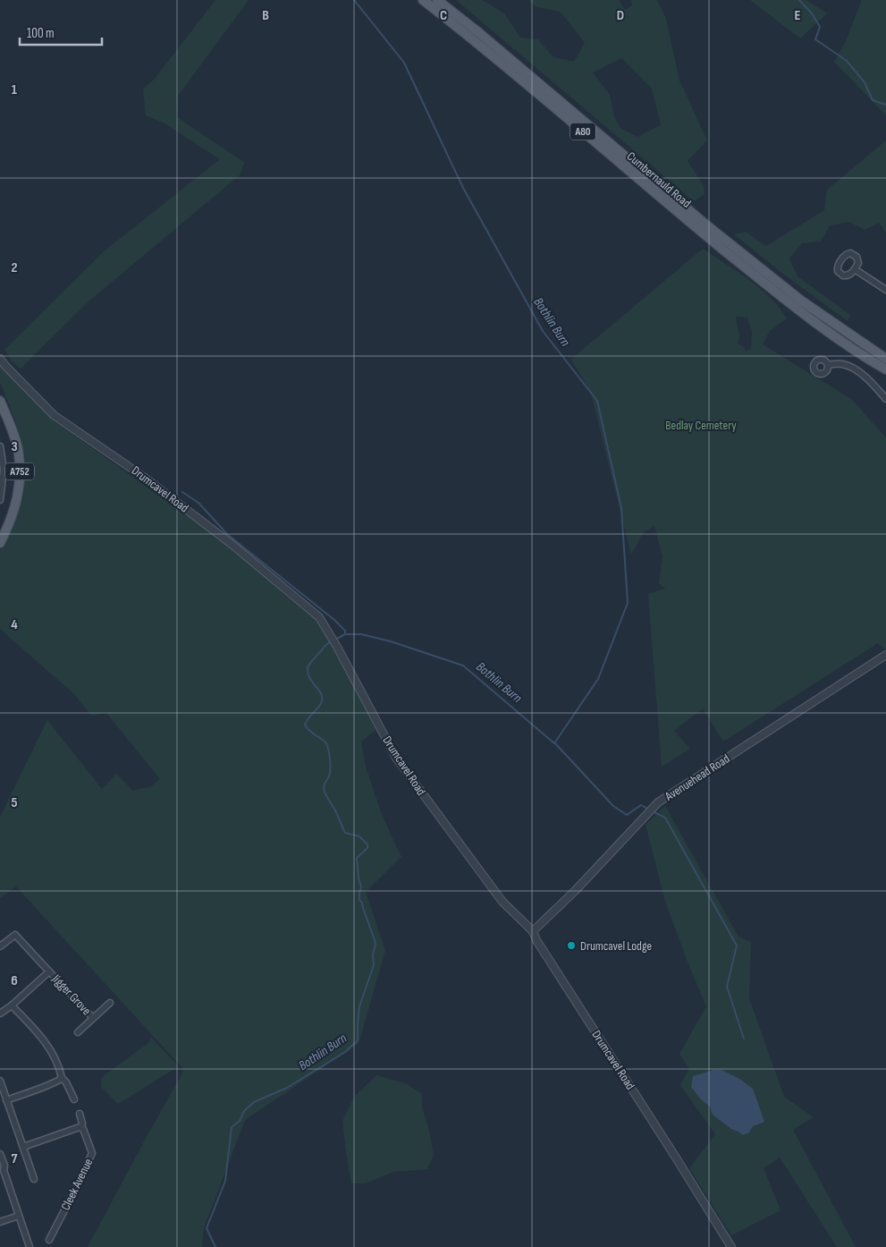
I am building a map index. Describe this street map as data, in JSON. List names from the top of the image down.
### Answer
{
  "streets": {
    "main road": ["A80", "Cumbernauld Road", "A752"],
    "street": [
      "Drumcavel Road",
      "Avenuehead Road",
      "Jigger Grove",
      "Cleek Avenue"
    ]
  },
  "crossings": [
    ["Drumcavel Road", "Avenuehead Road"]
  ],
  "water": ["Bothlin Burn"],
  "parks": ["Bedlay Cemetery"],
  "places": ["Drumcavel Lodge"],
  "scale_bar": "100 m",
  "grid": {
    "columns": [
      "B",
      "C",
      "D",
      "E"
    ],
    "rows": [
      "1",
      "2",
      "3",
      "4",
      "5",
      "6",
      "7"
    ]
  }
}
